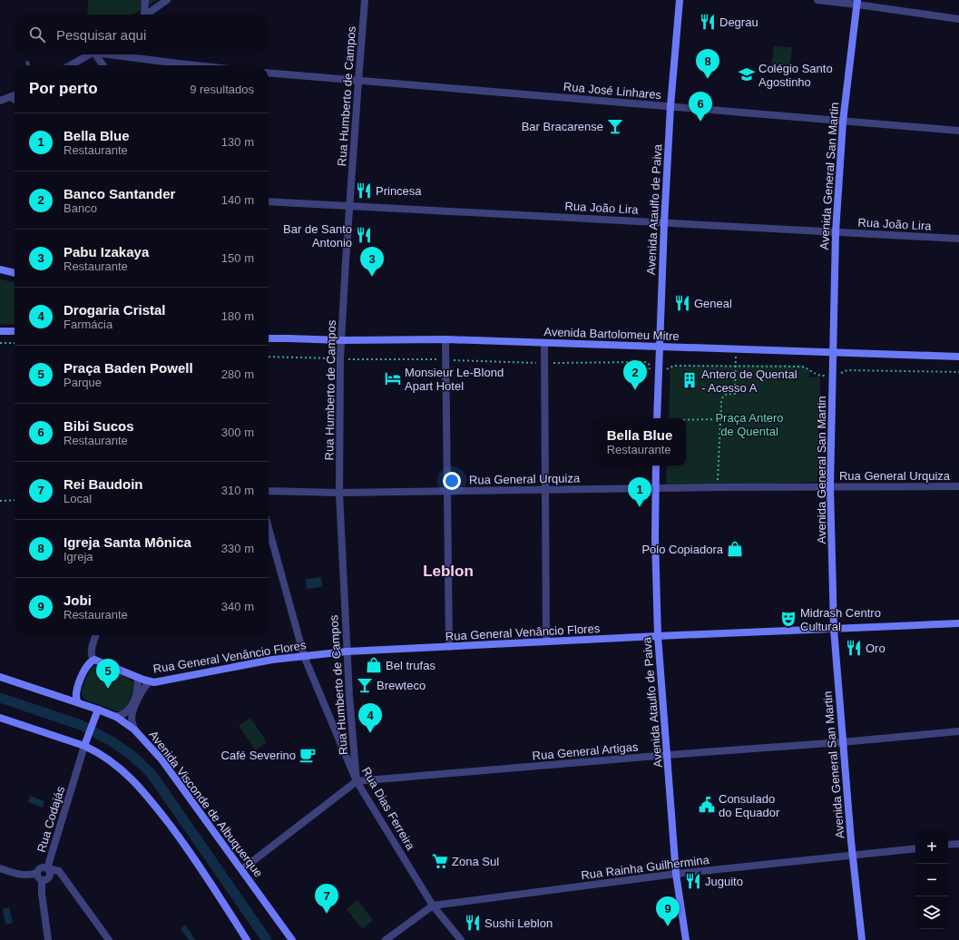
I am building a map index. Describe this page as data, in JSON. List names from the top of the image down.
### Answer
{
  "streets": {
    "main road": [
      "Avenida General San Martin",
      "Avenida Ataulfo de Paiva",
      "Avenida Bartolomeu Mitre",
      "Rua General Venâncio Flores",
      "Avenida Visconde de Albuquerque"
    ],
    "street": [
      "Rua José Linhares",
      "Rua Humberto de Campos",
      "Rua João Lira",
      "Rua General Urquiza",
      "Rua General Artigas",
      "Rua Dias Ferreira",
      "Rua Codajás",
      "Rua Rainha Guilhermina"
    ]
  },
  "crossings": [
    ["Rua José Linhares", "Rua Humberto de Campos"],
    ["Rua José Linhares", "Avenida General San Martin"],
    ["Rua José Linhares", "Avenida Ataulfo de Paiva"],
    ["Rua Humberto de Campos", "Rua João Lira"],
    ["Rua Humberto de Campos", "Avenida Bartolomeu Mitre"],
    ["Rua Humberto de Campos", "Rua General Urquiza"],
    ["Rua Humberto de Campos", "Rua General Venâncio Flores"],
    ["Rua Humberto de Campos", "Rua General Artigas"],
    ["Rua Humberto de Campos", "Rua Dias Ferreira"],
    ["Avenida General San Martin", "Rua João Lira"],
    ["Avenida General San Martin", "Avenida Bartolomeu Mitre"],
    ["Avenida General San Martin", "Rua General Urquiza"],
    ["Avenida General San Martin", "Rua General Venâncio Flores"],
    ["Avenida General San Martin", "Rua General Artigas"],
    ["Avenida General San Martin", "Rua Rainha Guilhermina"],
    ["Rua João Lira", "Avenida Ataulfo de Paiva"],
    ["Avenida Ataulfo de Paiva", "Avenida Bartolomeu Mitre"],
    ["Avenida Ataulfo de Paiva", "Rua General Urquiza"],
    ["Avenida Ataulfo de Paiva", "Rua General Venâncio Flores"],
    ["Avenida Ataulfo de Paiva", "Rua General Artigas"],
    ["Avenida Ataulfo de Paiva", "Rua Rainha Guilhermina"],
    ["Rua General Venâncio Flores", "Avenida Visconde de Albuquerque"],
    ["Rua General Venâncio Flores", "Rua Dias Ferreira"],
    ["Rua General Artigas", "Rua Dias Ferreira"],
    ["Rua Dias Ferreira", "Rua Rainha Guilhermina"]
  ],
  "districts": ["Leblon"],
  "parks": ["Praça Antero de Quental"],
  "places": {
    "restaurant": [
      "Degrau",
      "Princesa",
      "Bar de Santo Antonio",
      "Geneal",
      "Oro",
      "Juguito",
      "Sushi Leblon"
    ],
    "school or university": ["Colégio Santo Agostinho"],
    "bar": ["Bar Bracarense", "Brewteco"],
    "hotel": ["Monsieur Le-Blond Apart Hotel"],
    "building": ["Antero de Quental - Acesso A"],
    "shop": ["Polo Copiadora", "Bel trufas"],
    "theatre": ["Midrash Centro Cultural"],
    "cafe": ["Café Severino"],
    "public building": ["Consulado do Equador"],
    "supermarket": ["Zona Sul"]
  },
  "page": {
    "search": "Pesquisar aqui",
    "pins": [
      "8",
      "6",
      "3",
      "2",
      "1",
      "5",
      "4",
      "7",
      "9"
    ],
    "heading": ["Por perto", "9 resultados"],
    "list": [
      {
        "mark": "1",
        "name": "Bella Blue",
        "note": "Restaurante",
        "value": "130 m"
      },
      {
        "mark": "2",
        "name": "Banco Santander",
        "note": "Banco",
        "value": "140 m"
      },
      {
        "mark": "3",
        "name": "Pabu Izakaya",
        "note": "Restaurante",
        "value": "150 m"
      },
      {
        "mark": "4",
        "name": "Drogaria Cristal",
        "note": "Farmácia",
        "value": "180 m"
      },
      {
        "mark": "5",
        "name": "Praça Baden Powell",
        "note": "Parque",
        "value": "280 m"
      },
      {
        "mark": "6",
        "name": "Bibi Sucos",
        "note": "Restaurante",
        "value": "300 m"
      },
      {
        "mark": "7",
        "name": "Rei Baudoin",
        "note": "Local",
        "value": "310 m"
      },
      {
        "mark": "8",
        "name": "Igreja Santa Mônica",
        "note": "Igreja",
        "value": "330 m"
      },
      {
        "mark": "9",
        "name": "Jobi",
        "note": "Restaurante",
        "value": "340 m"
      }
    ],
    "popup": ["Bella Blue", "Restaurante"],
    "map_buttons": ["+", "−"]
  }
}
